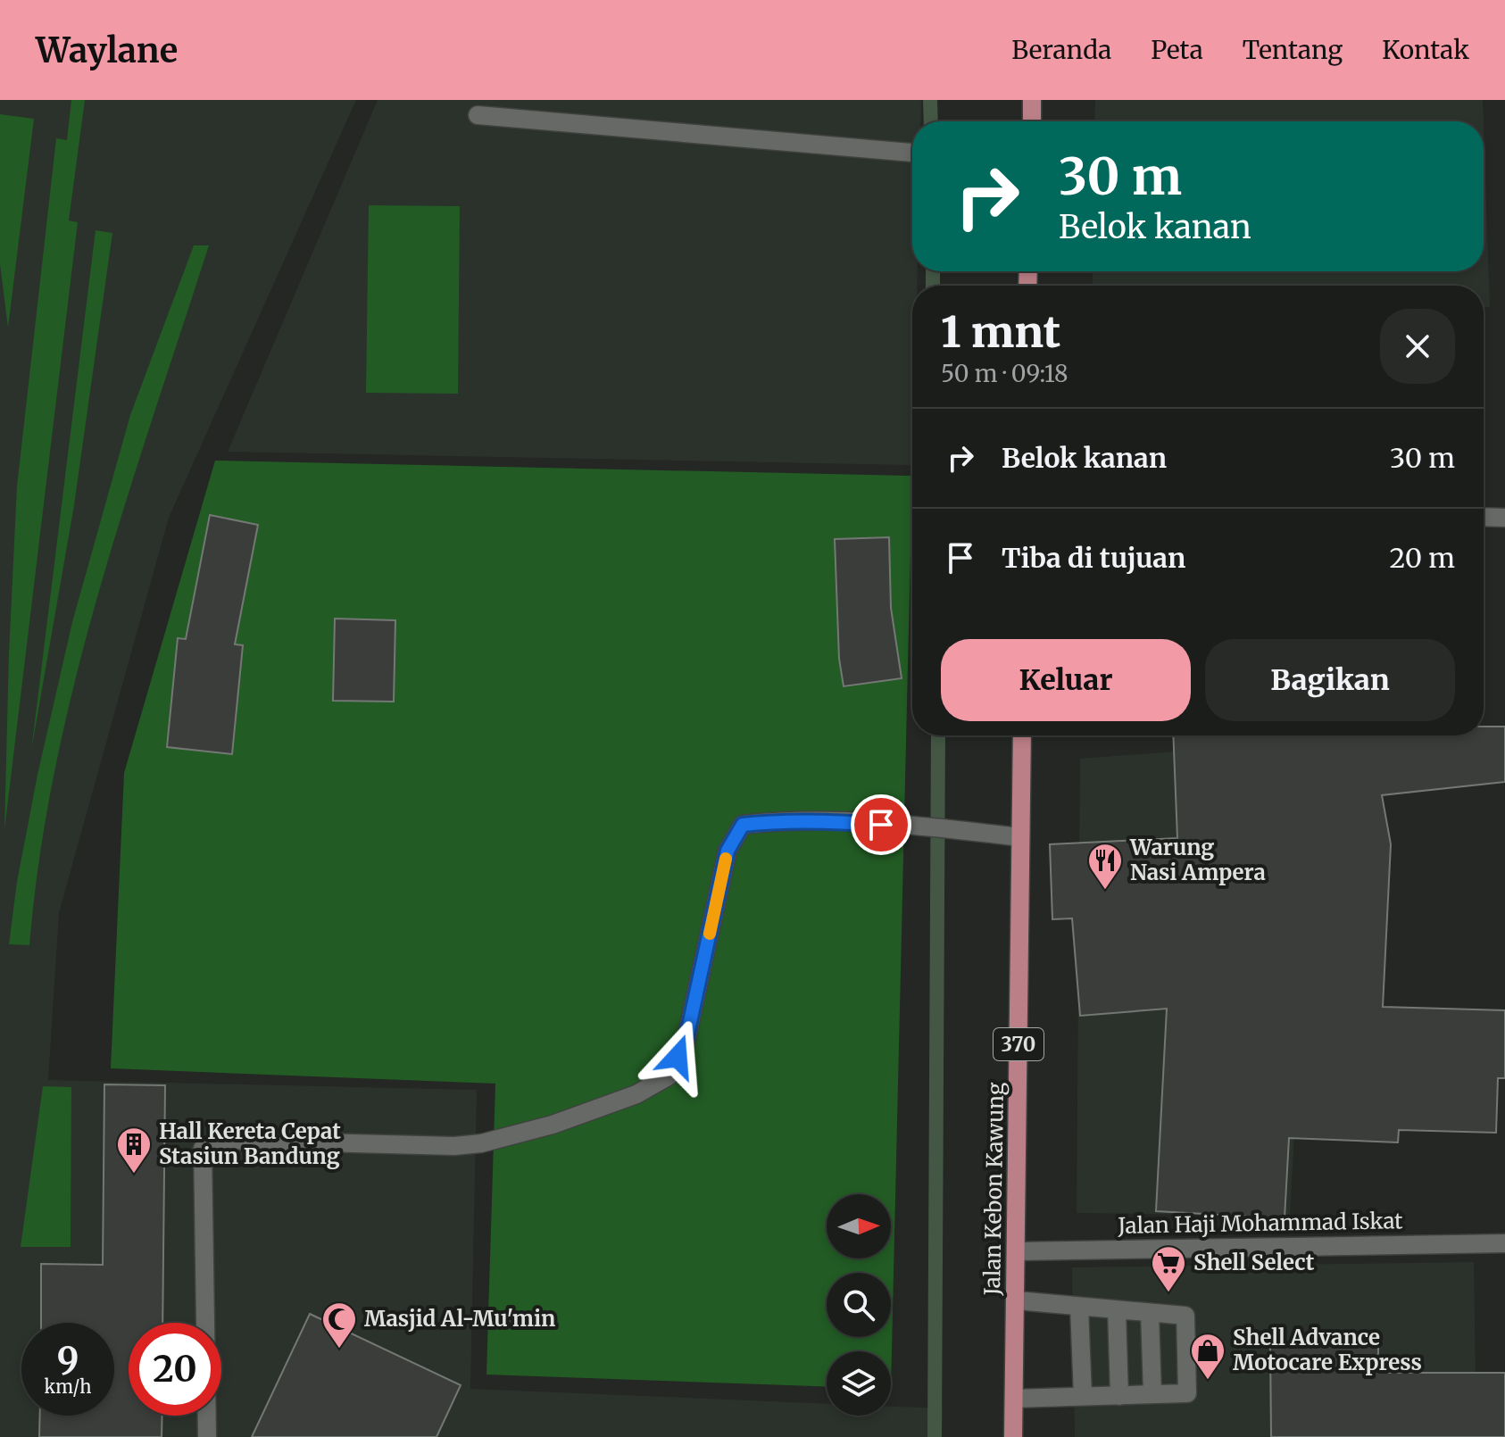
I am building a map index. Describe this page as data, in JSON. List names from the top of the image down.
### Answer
{
  "streets": {
    "main road": ["370", "Jalan Kebon Kawung"],
    "street": ["Jalan Haji Mohammad Iskat"]
  },
  "crossings": [
    ["Jalan Kebon Kawung", "Jalan Haji Mohammad Iskat"]
  ],
  "places": {
    "restaurant": ["Warung Nasi Ampera"],
    "building": ["Hall Kereta Cepat Stasiun Bandung"],
    "supermarket": ["Shell Select"],
    "mosque": ["Masjid Al-Mu'min"],
    "shop": ["Shell Advance Motocare Express"]
  },
  "north": "right",
  "page": {
    "header": "Waylane",
    "nav": [
      "Beranda",
      "Peta",
      "Tentang",
      "Kontak"
    ],
    "turn": ["30 m", "Belok kanan"],
    "heading": ["1 mnt", "50 m · 09:18"],
    "list": [
      {
        "name": "Belok kanan",
        "value": "30 m"
      },
      {
        "name": "Tiba di tujuan",
        "value": "20 m"
      }
    ],
    "buttons": ["Keluar", "Bagikan"],
    "speed": "9 km/h",
    "limit": "20"
  }
}
